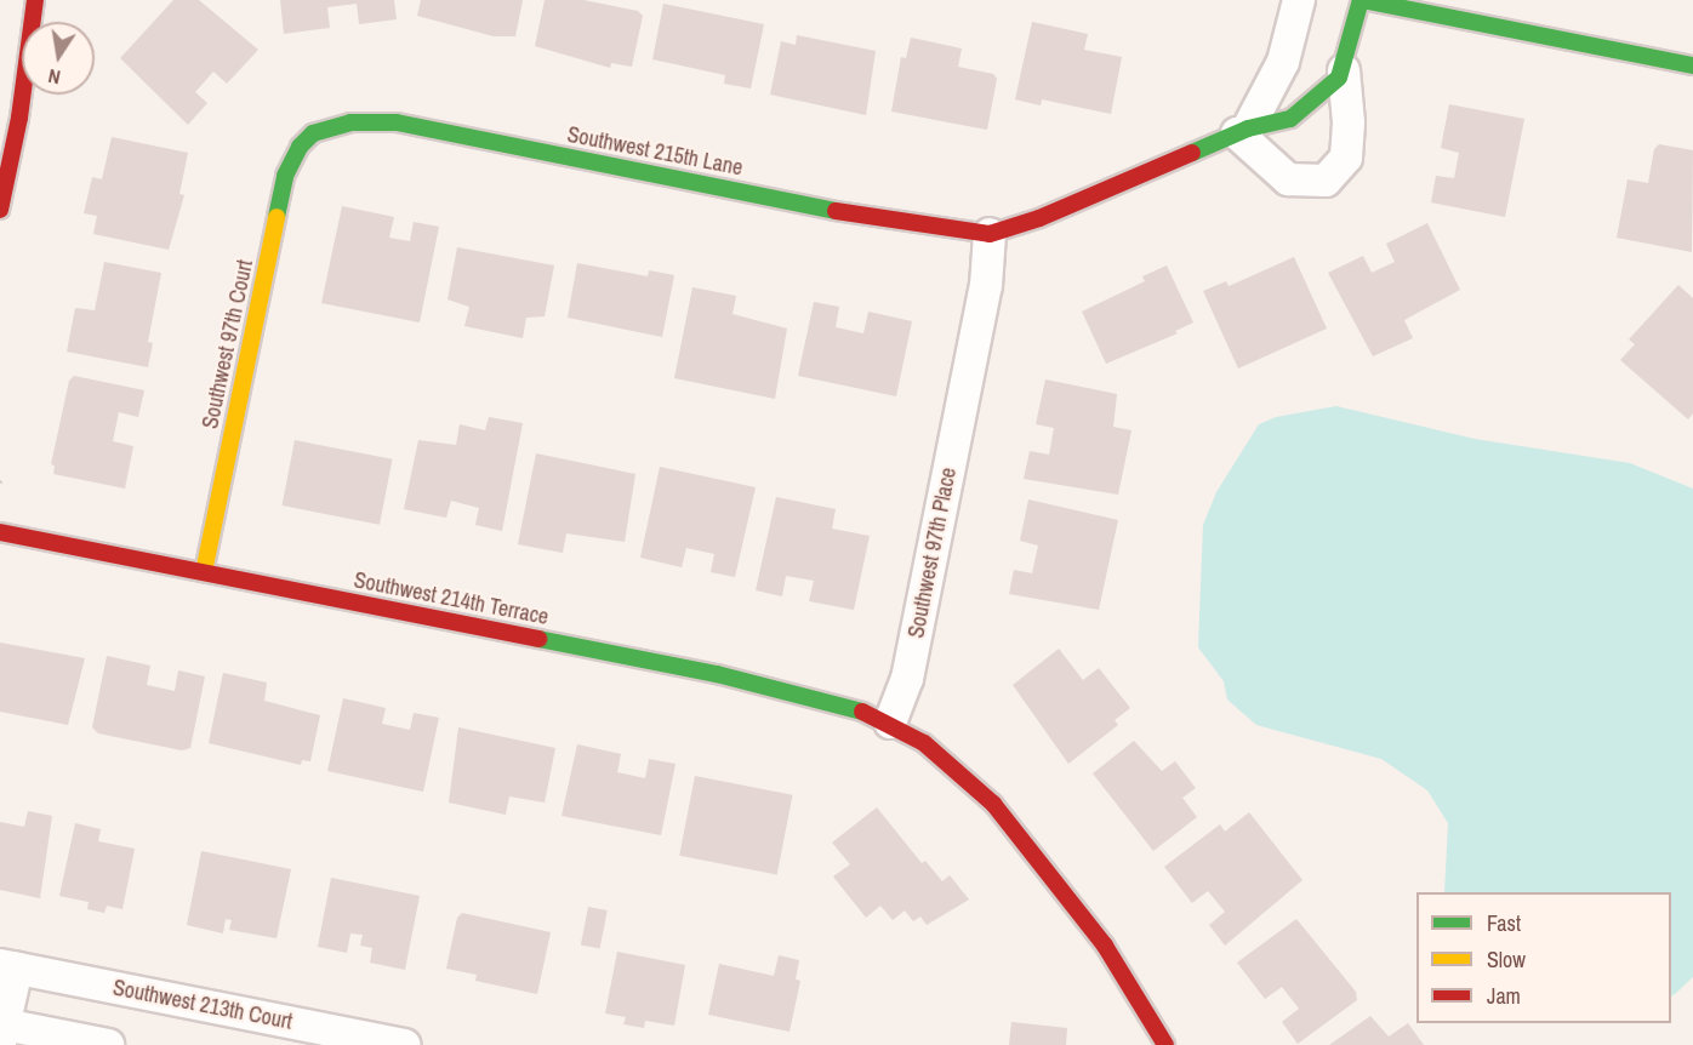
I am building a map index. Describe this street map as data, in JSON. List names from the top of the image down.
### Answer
{
  "streets": {
    "street": [
      "Southwest 215th Lane",
      "Southwest 97th Court",
      "Southwest 97th Place",
      "Southwest 214th Terrace",
      "Southwest 213th Court"
    ]
  },
  "crossings": [
    ["Southwest 215th Lane", "Southwest 97th Court"],
    ["Southwest 215th Lane", "Southwest 97th Place"],
    ["Southwest 97th Court", "Southwest 214th Terrace"],
    ["Southwest 97th Place", "Southwest 214th Terrace"]
  ],
  "legend": ["Fast", "Slow", "Jam"],
  "north": "bottom"
}
